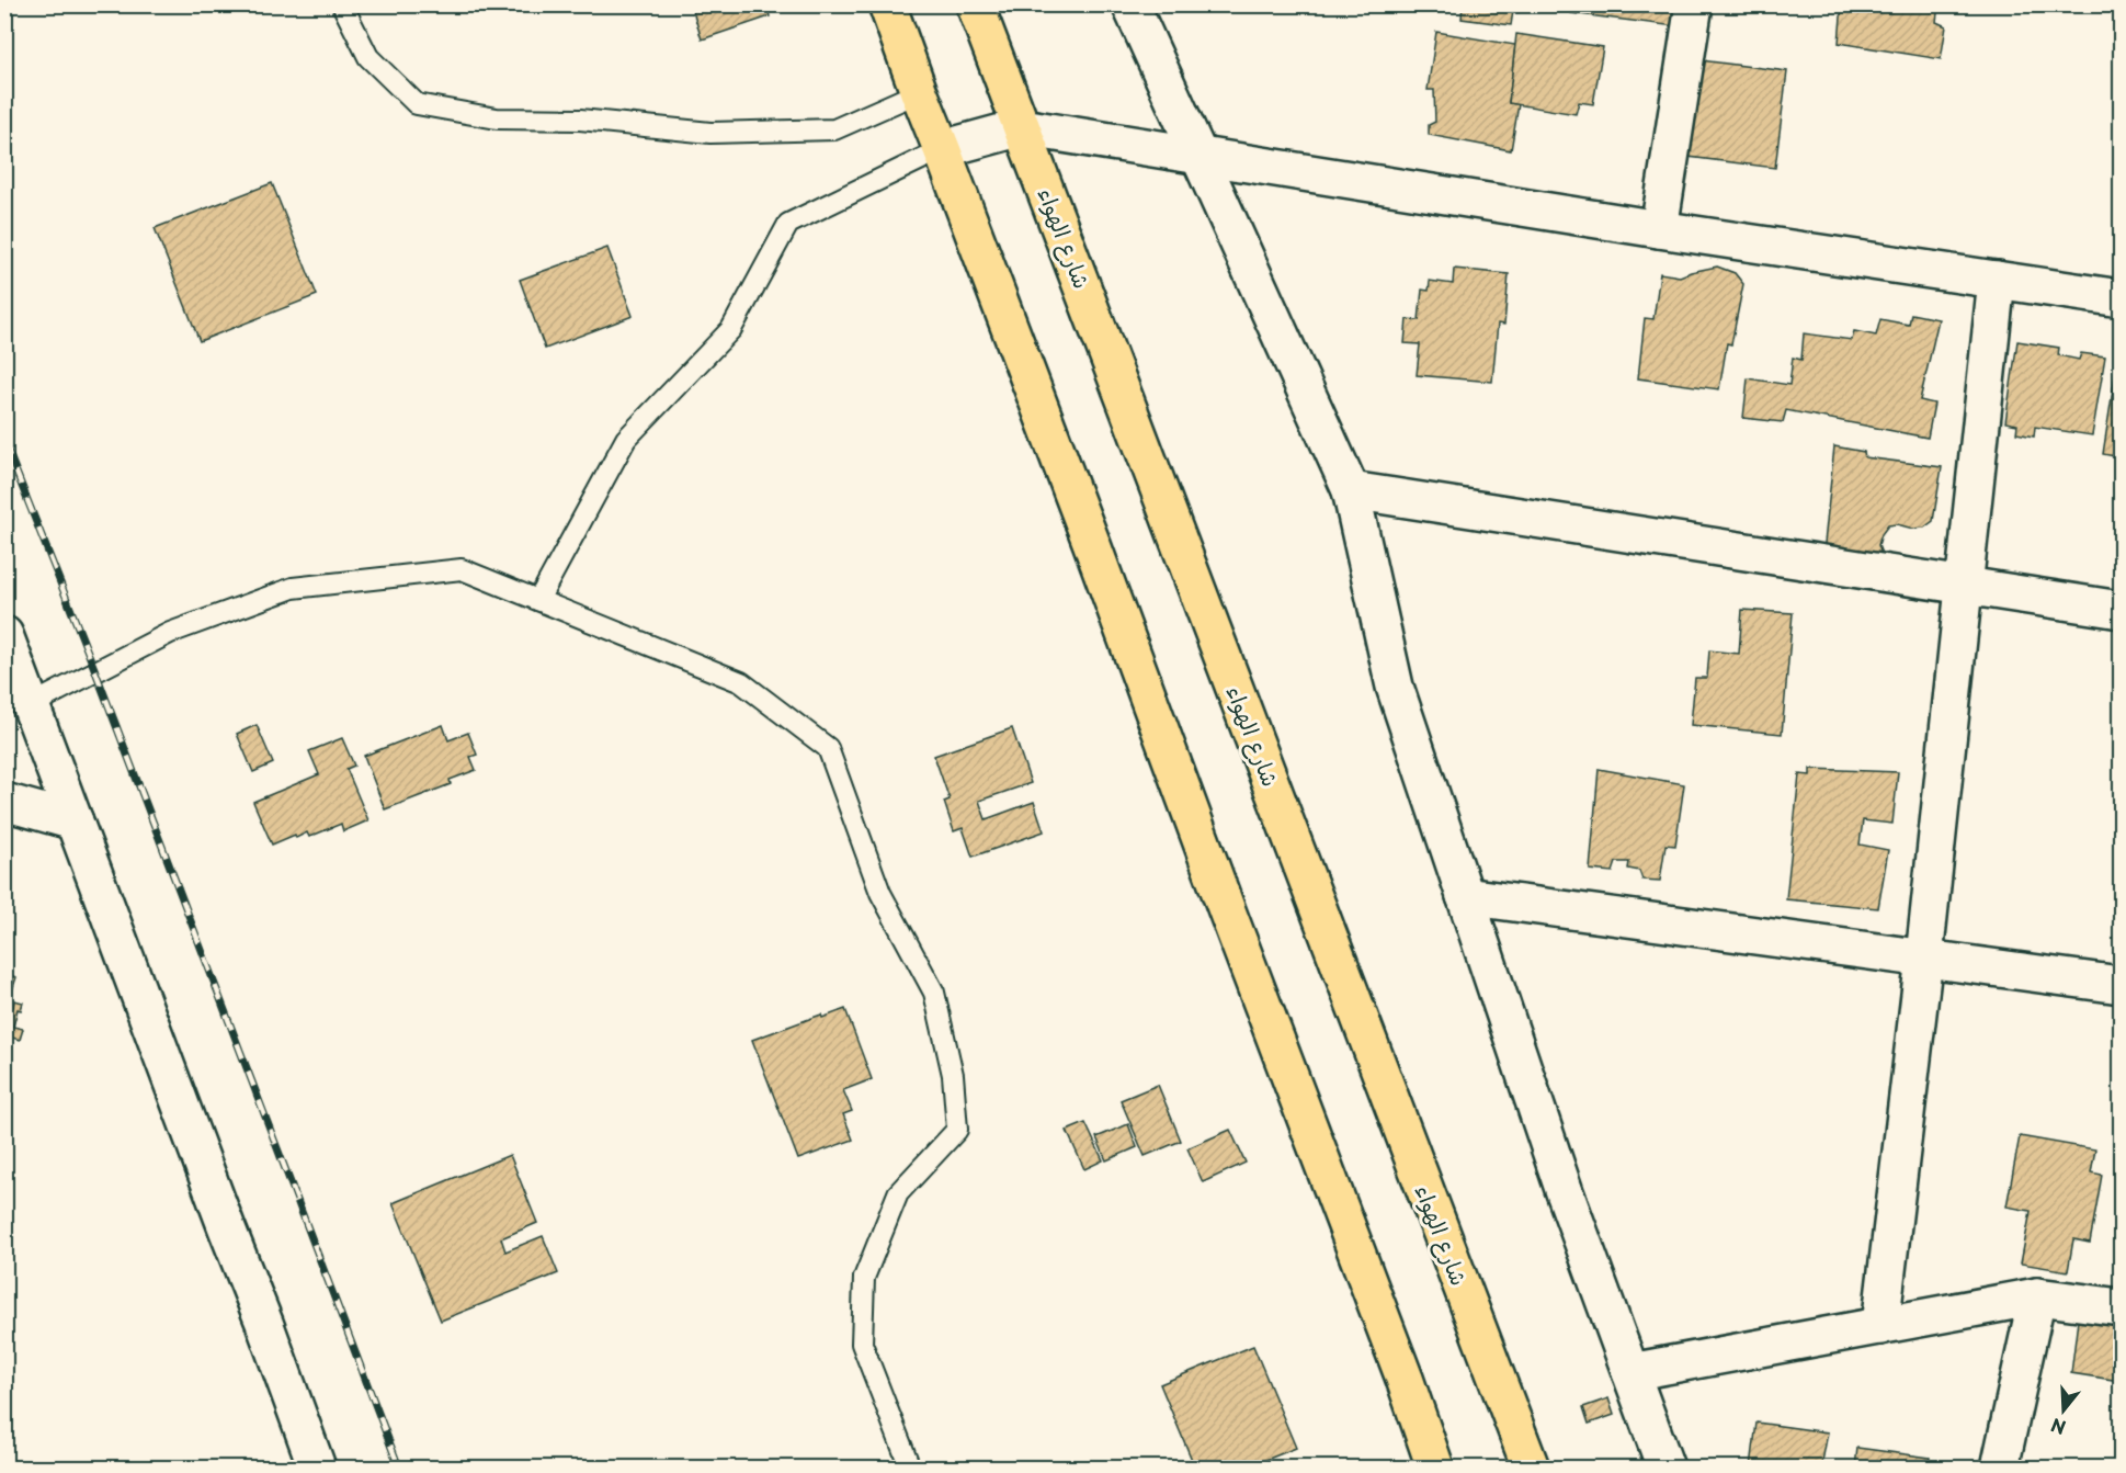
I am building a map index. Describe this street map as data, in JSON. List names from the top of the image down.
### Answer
{
  "streets": {
    "main road": ["شارع الهواء"]
  },
  "north": "bottom"
}
